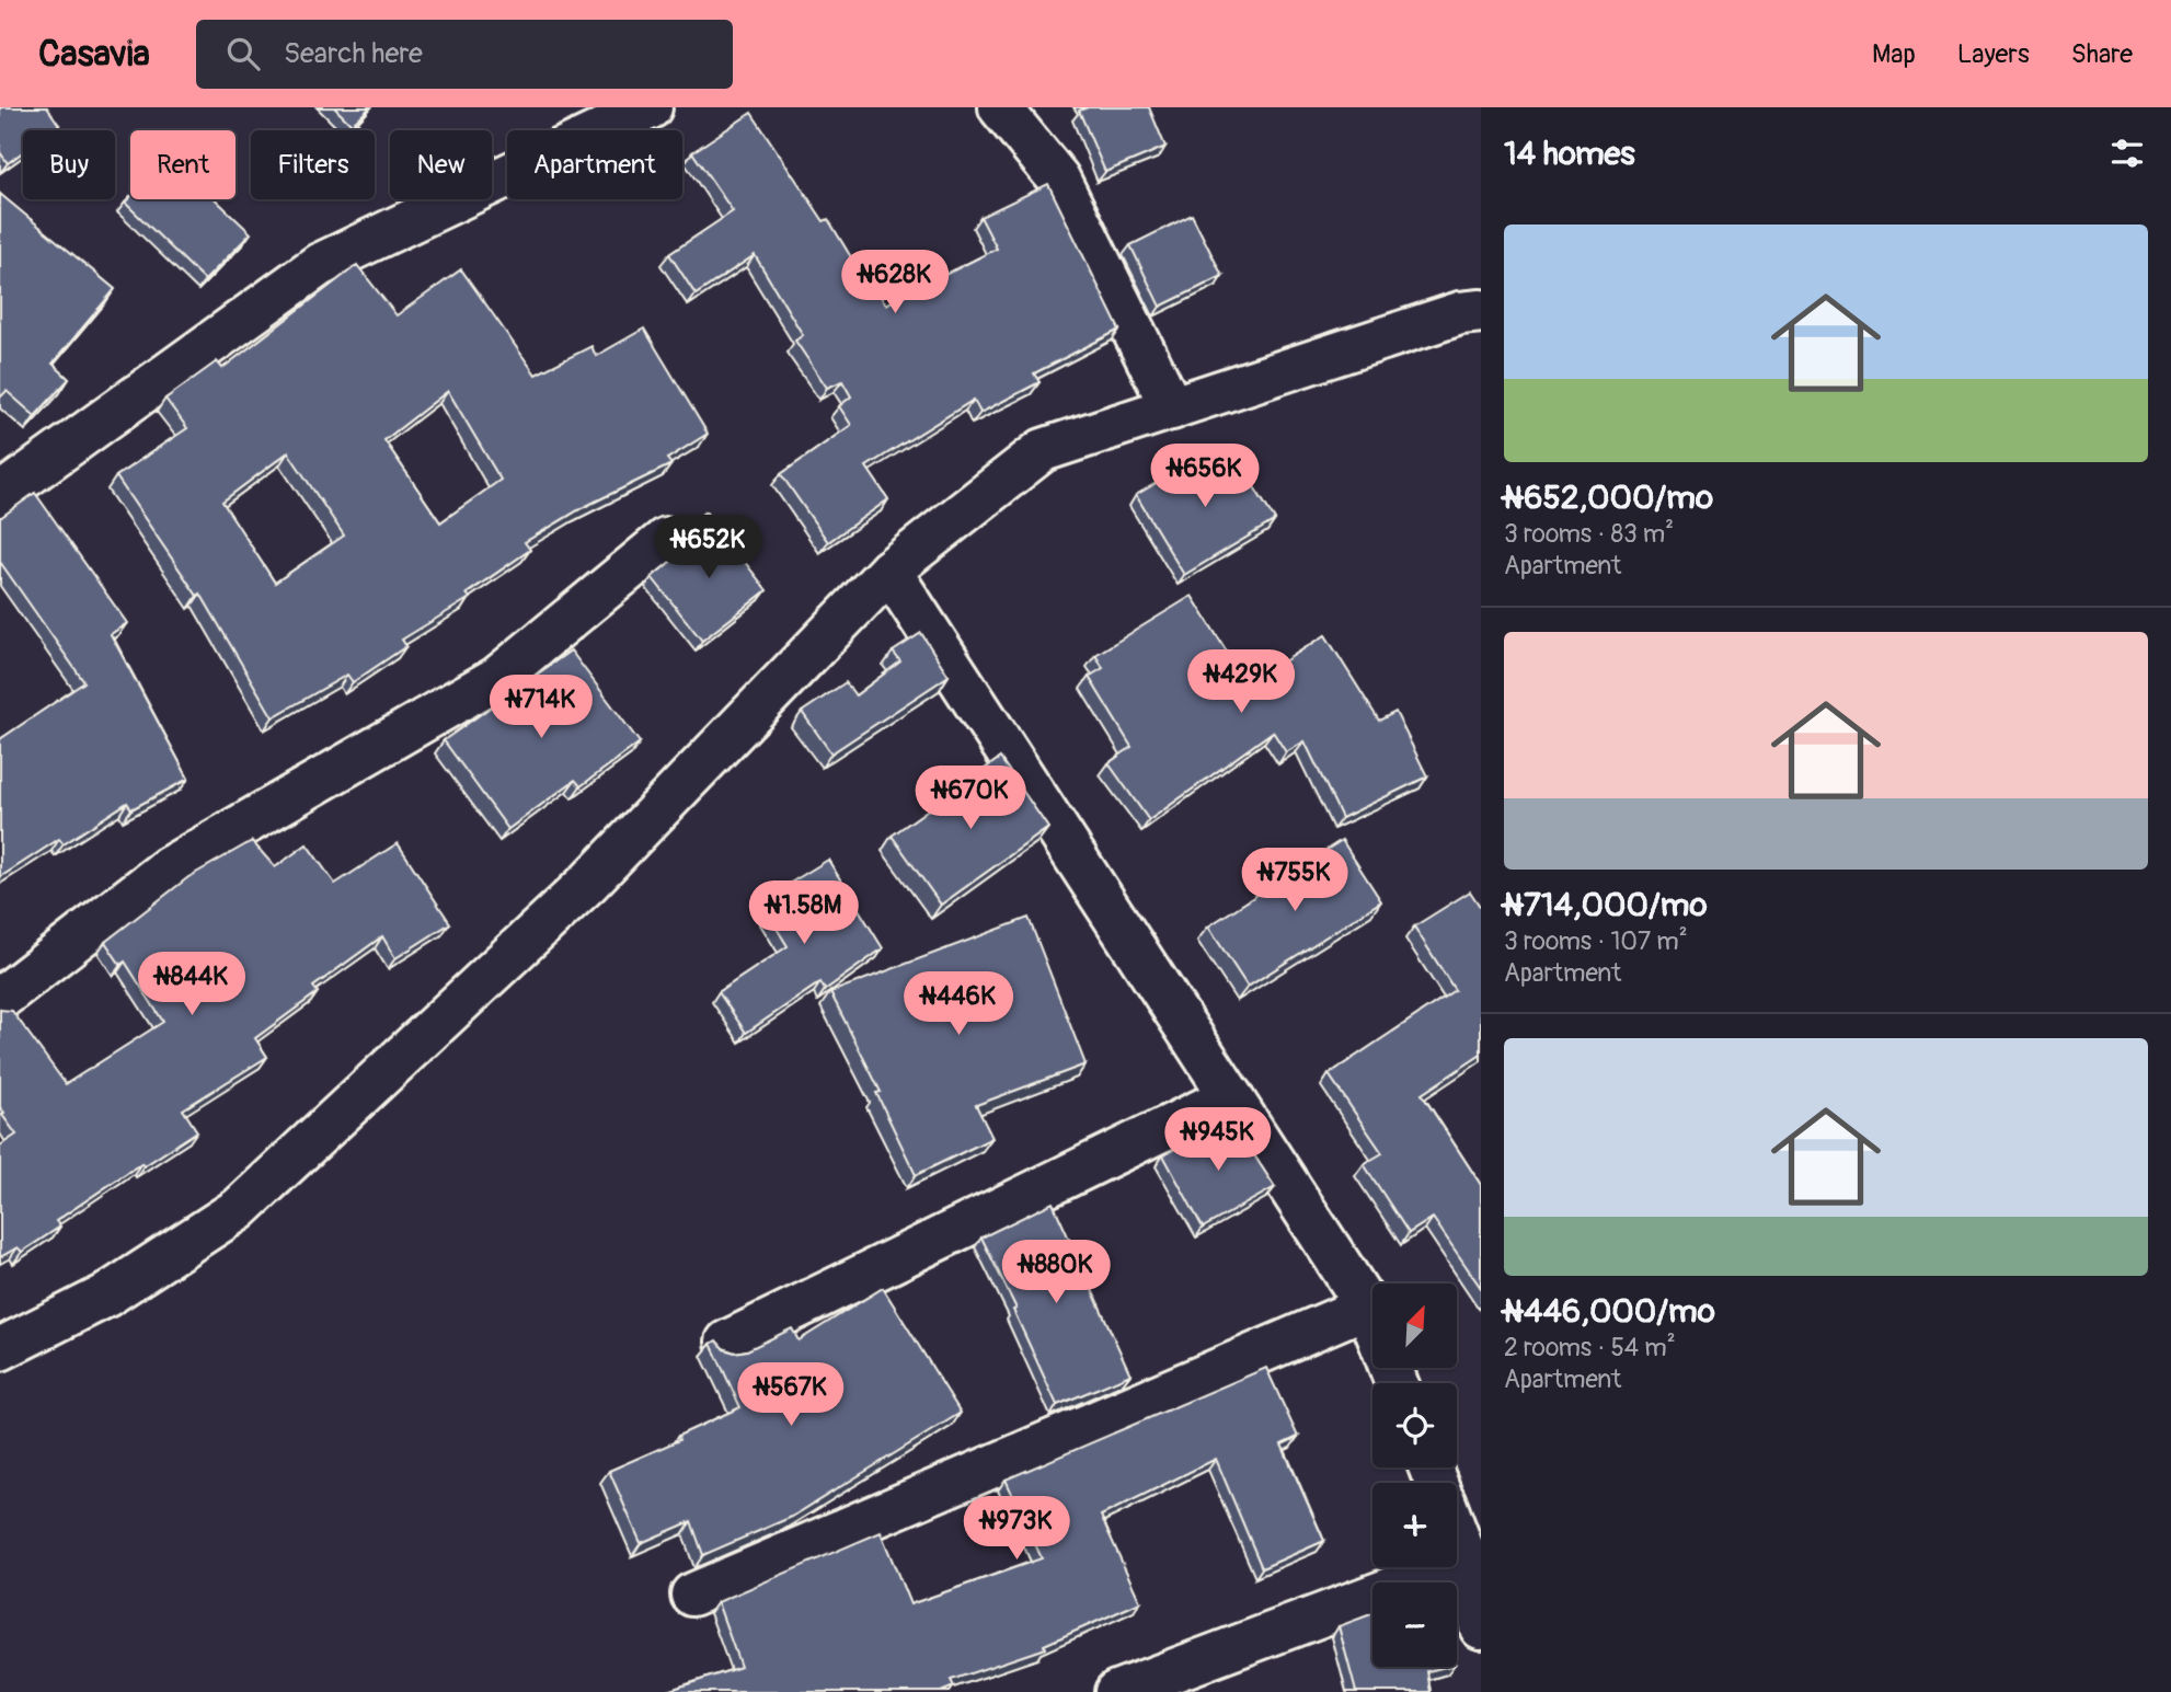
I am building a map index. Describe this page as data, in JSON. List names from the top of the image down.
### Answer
{
  "north": "top right",
  "page": {
    "header": "Casavia",
    "search": "Search here",
    "nav": ["Map", "Layers", "Share"],
    "heading": "14 homes",
    "chip": [
      "Buy",
      "Rent",
      "Filters",
      "New",
      "Apartment"
    ],
    "list": [
      {
        "name": "₦652,000/mo",
        "note": "3 rooms · 83 m² · Apartment"
      },
      {
        "name": "₦714,000/mo",
        "note": "3 rooms · 107 m² · Apartment"
      },
      {
        "name": "₦446,000/mo",
        "note": "2 rooms · 54 m² · Apartment"
      }
    ],
    "price": [
      "₦628K",
      "₦656K",
      "₦652K",
      "₦429K",
      "₦714K",
      "₦670K",
      "₦755K",
      "₦1.58M",
      "₦844K",
      "₦446K",
      "₦945K",
      "₦880K",
      "₦567K",
      "₦973K"
    ],
    "map_buttons": ["+", "−"]
  }
}
